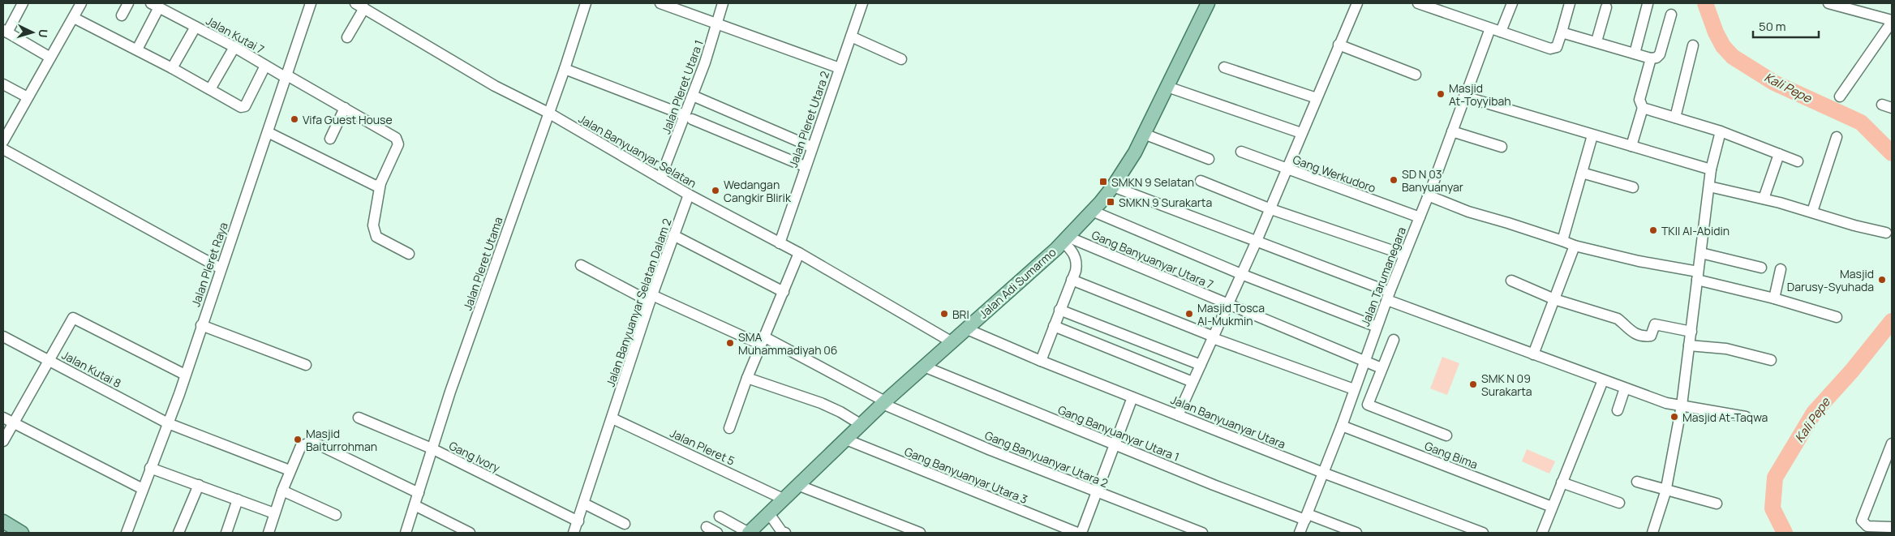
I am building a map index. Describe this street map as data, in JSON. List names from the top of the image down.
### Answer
{
  "streets": {
    "main road": ["Jalan Adi Sumarmo"],
    "street": [
      "Jalan Kutai 7",
      "Jalan Pleret Utara 1",
      "Jalan Pleret Utara 2",
      "Jalan Banyuanyar Selatan",
      "Gang Werkudoro",
      "Gang Banyuanyar Utara 7",
      "Jalan Pleret Utama",
      "Jalan Pleret Raya",
      "Jalan Tarumanegara",
      "Jalan Banyuanyar Selatan Dalam 2",
      "Jalan Kutai 8",
      "Jalan Banyuanyar Utara",
      "Gang Banyuanyar Utara 1",
      "Jalan Pleret 5",
      "Gang Bima",
      "Gang Ivory",
      "Gang Banyuanyar Utara 2",
      "Gang Banyuanyar Utara 3"
    ]
  },
  "crossings": [
    ["Jalan Kutai 7", "Jalan Pleret Raya"],
    ["Jalan Pleret Utara 1", "Jalan Banyuanyar Selatan"],
    ["Jalan Pleret Utara 2", "Jalan Banyuanyar Selatan"],
    ["Jalan Banyuanyar Selatan", "Jalan Pleret Utama"],
    ["Jalan Banyuanyar Selatan", "Jalan Adi Sumarmo"],
    ["Jalan Banyuanyar Selatan", "Jalan Banyuanyar Selatan Dalam 2"],
    ["Gang Werkudoro", "Jalan Tarumanegara"],
    ["Gang Banyuanyar Utara 7", "Jalan Tarumanegara"],
    ["Gang Banyuanyar Utara 7", "Jalan Adi Sumarmo"],
    ["Jalan Pleret Utama", "Gang Ivory"],
    ["Jalan Pleret Raya", "Jalan Kutai 8"],
    ["Jalan Tarumanegara", "Jalan Banyuanyar Utara"],
    ["Jalan Tarumanegara", "Gang Banyuanyar Utara 1"],
    ["Jalan Tarumanegara", "Gang Bima"],
    ["Jalan Adi Sumarmo", "Jalan Banyuanyar Utara"],
    ["Jalan Adi Sumarmo", "Gang Banyuanyar Utara 1"],
    ["Jalan Adi Sumarmo", "Jalan Pleret 5"],
    ["Jalan Adi Sumarmo", "Gang Banyuanyar Utara 2"],
    ["Jalan Adi Sumarmo", "Gang Banyuanyar Utara 3"],
    ["Jalan Banyuanyar Selatan Dalam 2", "Jalan Pleret 5"],
    ["Jalan Banyuanyar Selatan Dalam 2", "Gang Ivory"],
    ["Jalan Banyuanyar Selatan Dalam 2", "Gang Banyuanyar Utara 2"]
  ],
  "water": ["Kali Pepe"],
  "places": {
    "other": [
      "Masjid At-Toyyibah",
      "Vifa Guest House",
      "SD N 03 Banyuanyar",
      "Wedangan Cangkir Blirik",
      "TKII Al-Abidin",
      "Masjid Darusy-Syuhada",
      "BRI",
      "Masjid Tosca Al-Mukmin",
      "SMA Muhammadiyah 06",
      "SMK N 09 Surakarta",
      "Masjid At-Taqwa",
      "Masjid Baiturrohman"
    ],
    "transit": ["SMKN 9 Selatan", "SMKN 9 Surakarta"]
  },
  "scale_bar": "50 m",
  "north": "right"
}
